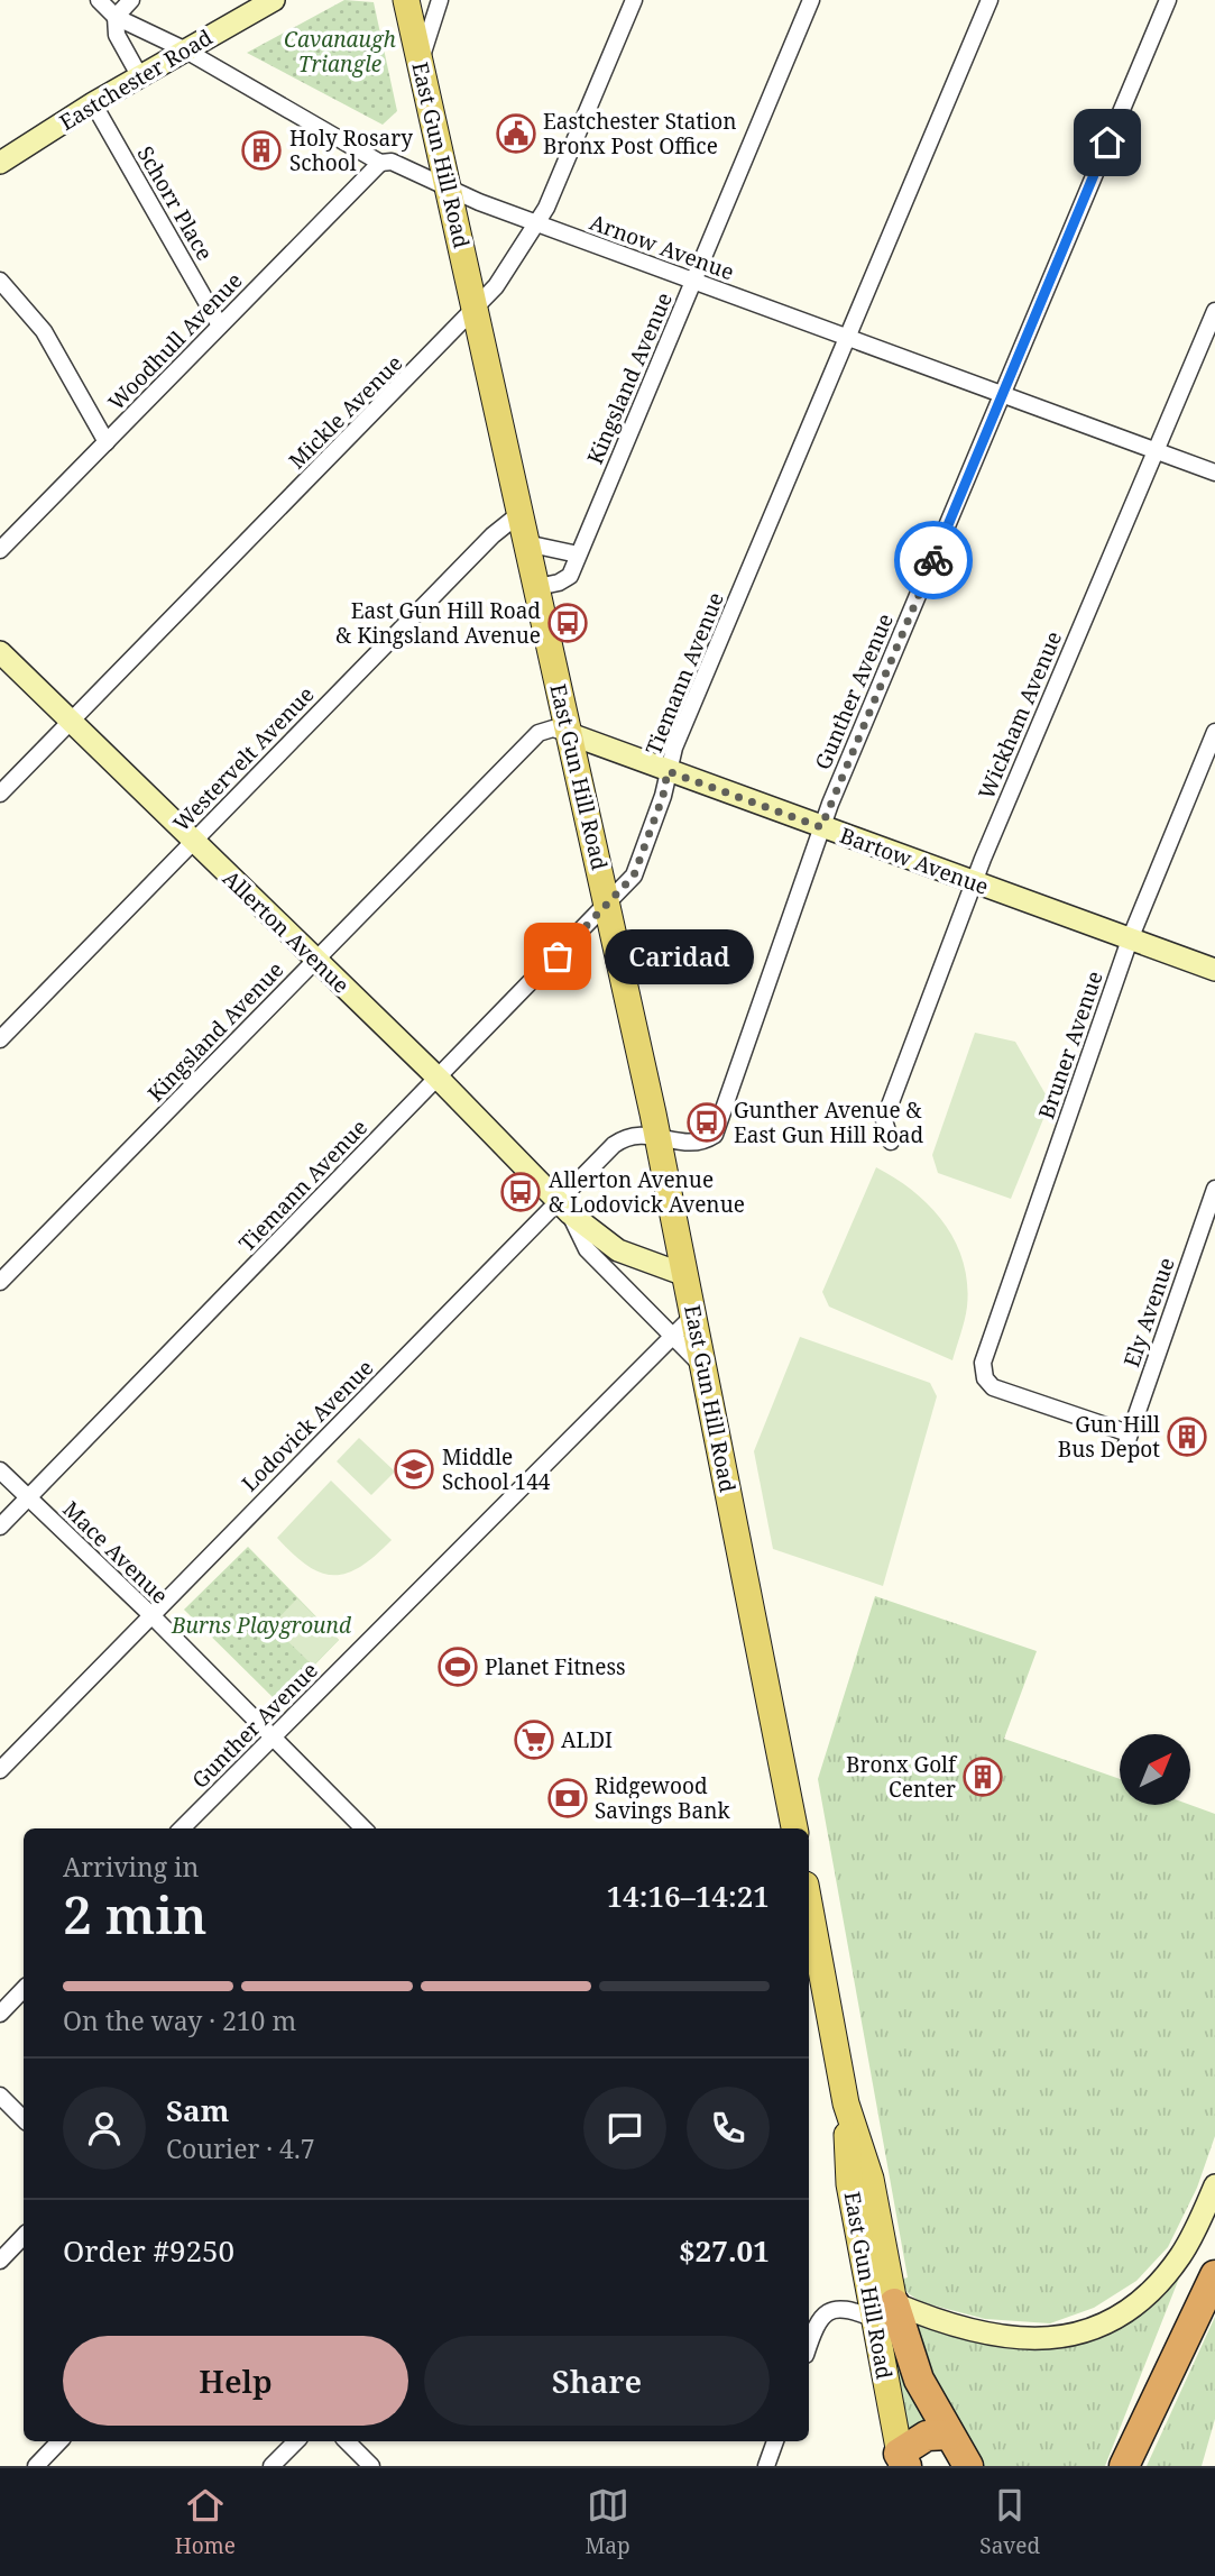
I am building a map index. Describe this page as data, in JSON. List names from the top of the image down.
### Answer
{
  "streets": {
    "main road": [
      "Eastchester Road",
      "East Gun Hill Road",
      "Bartow Avenue",
      "Allerton Avenue"
    ],
    "street": [
      "Schorr Place",
      "Arnow Avenue",
      "Woodhull Avenue",
      "Kingsland Avenue",
      "Mickle Avenue",
      "Tiemann Avenue",
      "Gunther Avenue",
      "Wickham Avenue",
      "Westervelt Avenue",
      "Bruner Avenue",
      "Ely Avenue",
      "Lodovick Avenue",
      "Mace Avenue"
    ]
  },
  "crossings": [
    ["Eastchester Road", "Schorr Place"],
    ["Eastchester Road", "Arnow Avenue"],
    ["East Gun Hill Road", "Arnow Avenue"],
    ["East Gun Hill Road", "Kingsland Avenue"],
    ["East Gun Hill Road", "Mickle Avenue"],
    ["East Gun Hill Road", "Tiemann Avenue"],
    ["East Gun Hill Road", "Gunther Avenue"],
    ["East Gun Hill Road", "Westervelt Avenue"],
    ["East Gun Hill Road", "Bartow Avenue"],
    ["East Gun Hill Road", "Allerton Avenue"],
    ["East Gun Hill Road", "Lodovick Avenue"],
    ["Schorr Place", "Woodhull Avenue"],
    ["Arnow Avenue", "Woodhull Avenue"],
    ["Arnow Avenue", "Kingsland Avenue"],
    ["Arnow Avenue", "Mickle Avenue"],
    ["Arnow Avenue", "Tiemann Avenue"],
    ["Arnow Avenue", "Gunther Avenue"],
    ["Arnow Avenue", "Wickham Avenue"],
    ["Kingsland Avenue", "Bartow Avenue"],
    ["Kingsland Avenue", "Allerton Avenue"],
    ["Mickle Avenue", "Allerton Avenue"],
    ["Tiemann Avenue", "Bartow Avenue"],
    ["Tiemann Avenue", "Allerton Avenue"],
    ["Tiemann Avenue", "Mace Avenue"],
    ["Gunther Avenue", "Bartow Avenue"],
    ["Gunther Avenue", "Allerton Avenue"],
    ["Gunther Avenue", "Lodovick Avenue"],
    ["Gunther Avenue", "Mace Avenue"],
    ["Wickham Avenue", "Bartow Avenue"],
    ["Westervelt Avenue", "Allerton Avenue"],
    ["Bartow Avenue", "Bruner Avenue"],
    ["Allerton Avenue", "Lodovick Avenue"],
    ["Bruner Avenue", "Ely Avenue"],
    ["Lodovick Avenue", "Mace Avenue"]
  ],
  "parks": ["Cavanaugh Triangle", "Burns Playground"],
  "places": {
    "public building": ["Eastchester Station Bronx Post Office"],
    "building": ["Holy Rosary School", "Gun Hill Bus Depot", "Bronx Golf Center"],
    "bus stop": ["East Gun Hill Road & Kingsland Avenue", "Gunther Avenue & East Gun Hill Road", "Allerton Avenue & Lodovick Avenue"],
    "other": ["Caridad"],
    "school or university": ["Middle School 144"],
    "sports": ["Planet Fitness"],
    "supermarket": ["ALDI"],
    "bank": ["Ridgewood Savings Bank"]
  },
  "north": "top right",
  "page": {
    "bubble": "Caridad",
    "heading": ["2 min", "Arriving in", "14:16–14:21"],
    "panel": [
      "Sam",
      "Courier · 4.7",
      "Order #9250",
      "$27.01"
    ],
    "bar": "On the way · 210 m",
    "buttons": ["Help", "Share"],
    "tabs": ["Home", "Map", "Saved"]
  }
}
